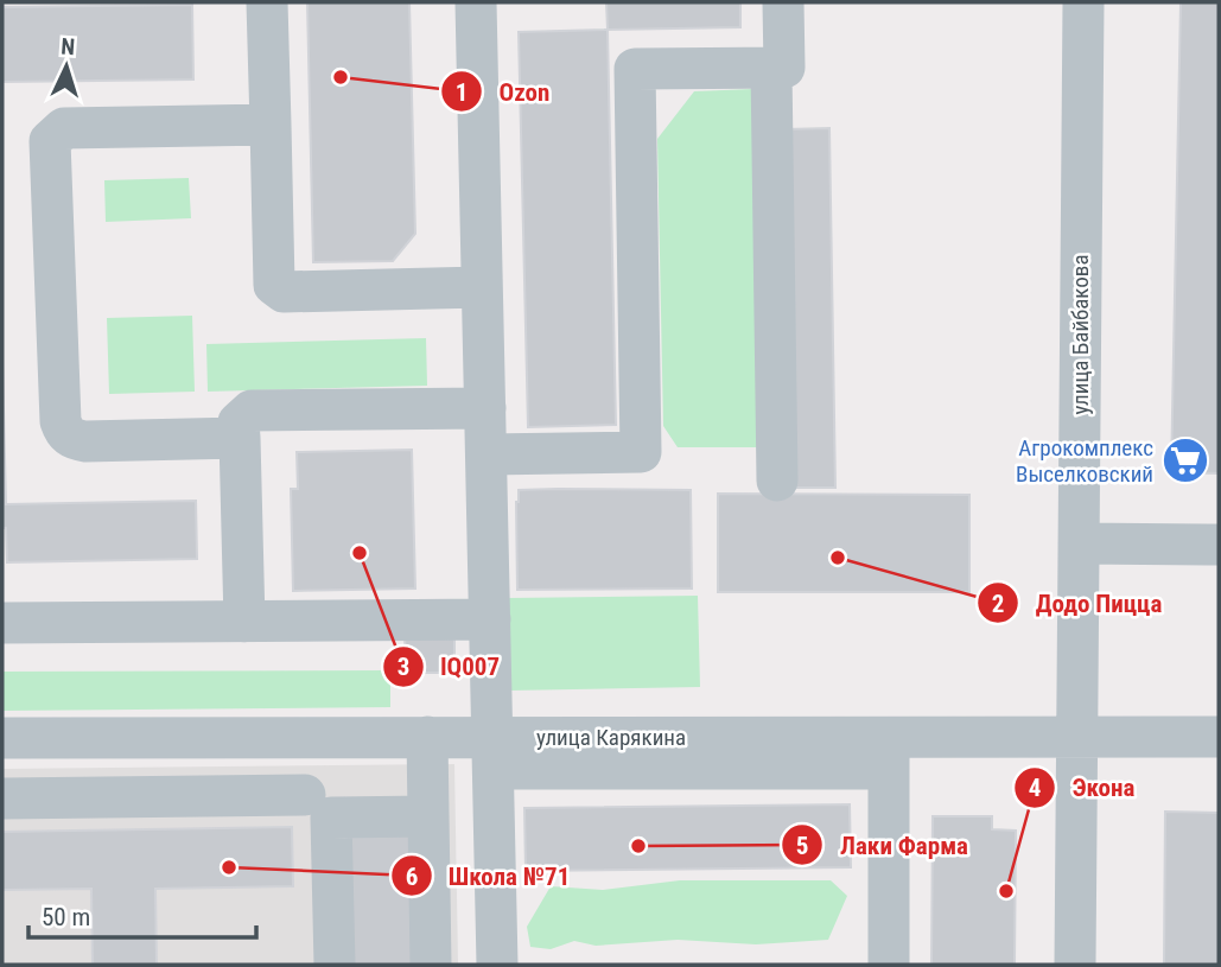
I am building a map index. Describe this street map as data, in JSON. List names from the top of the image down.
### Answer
{
  "streets": {
    "street": ["улица Байбакова", "улица Карякина"]
  },
  "crossings": [
    ["улица Байбакова", "улица Карякина"]
  ],
  "places": {
    "other": [
      "Ozon",
      "IQ007",
      "Додо Пицца",
      "Лаки Фарма",
      "Школа №71",
      "Экона"
    ],
    "supermarket": ["Агрокомплекс Выселковский"]
  },
  "scale_bar": "50 m",
  "north": "top"
}
